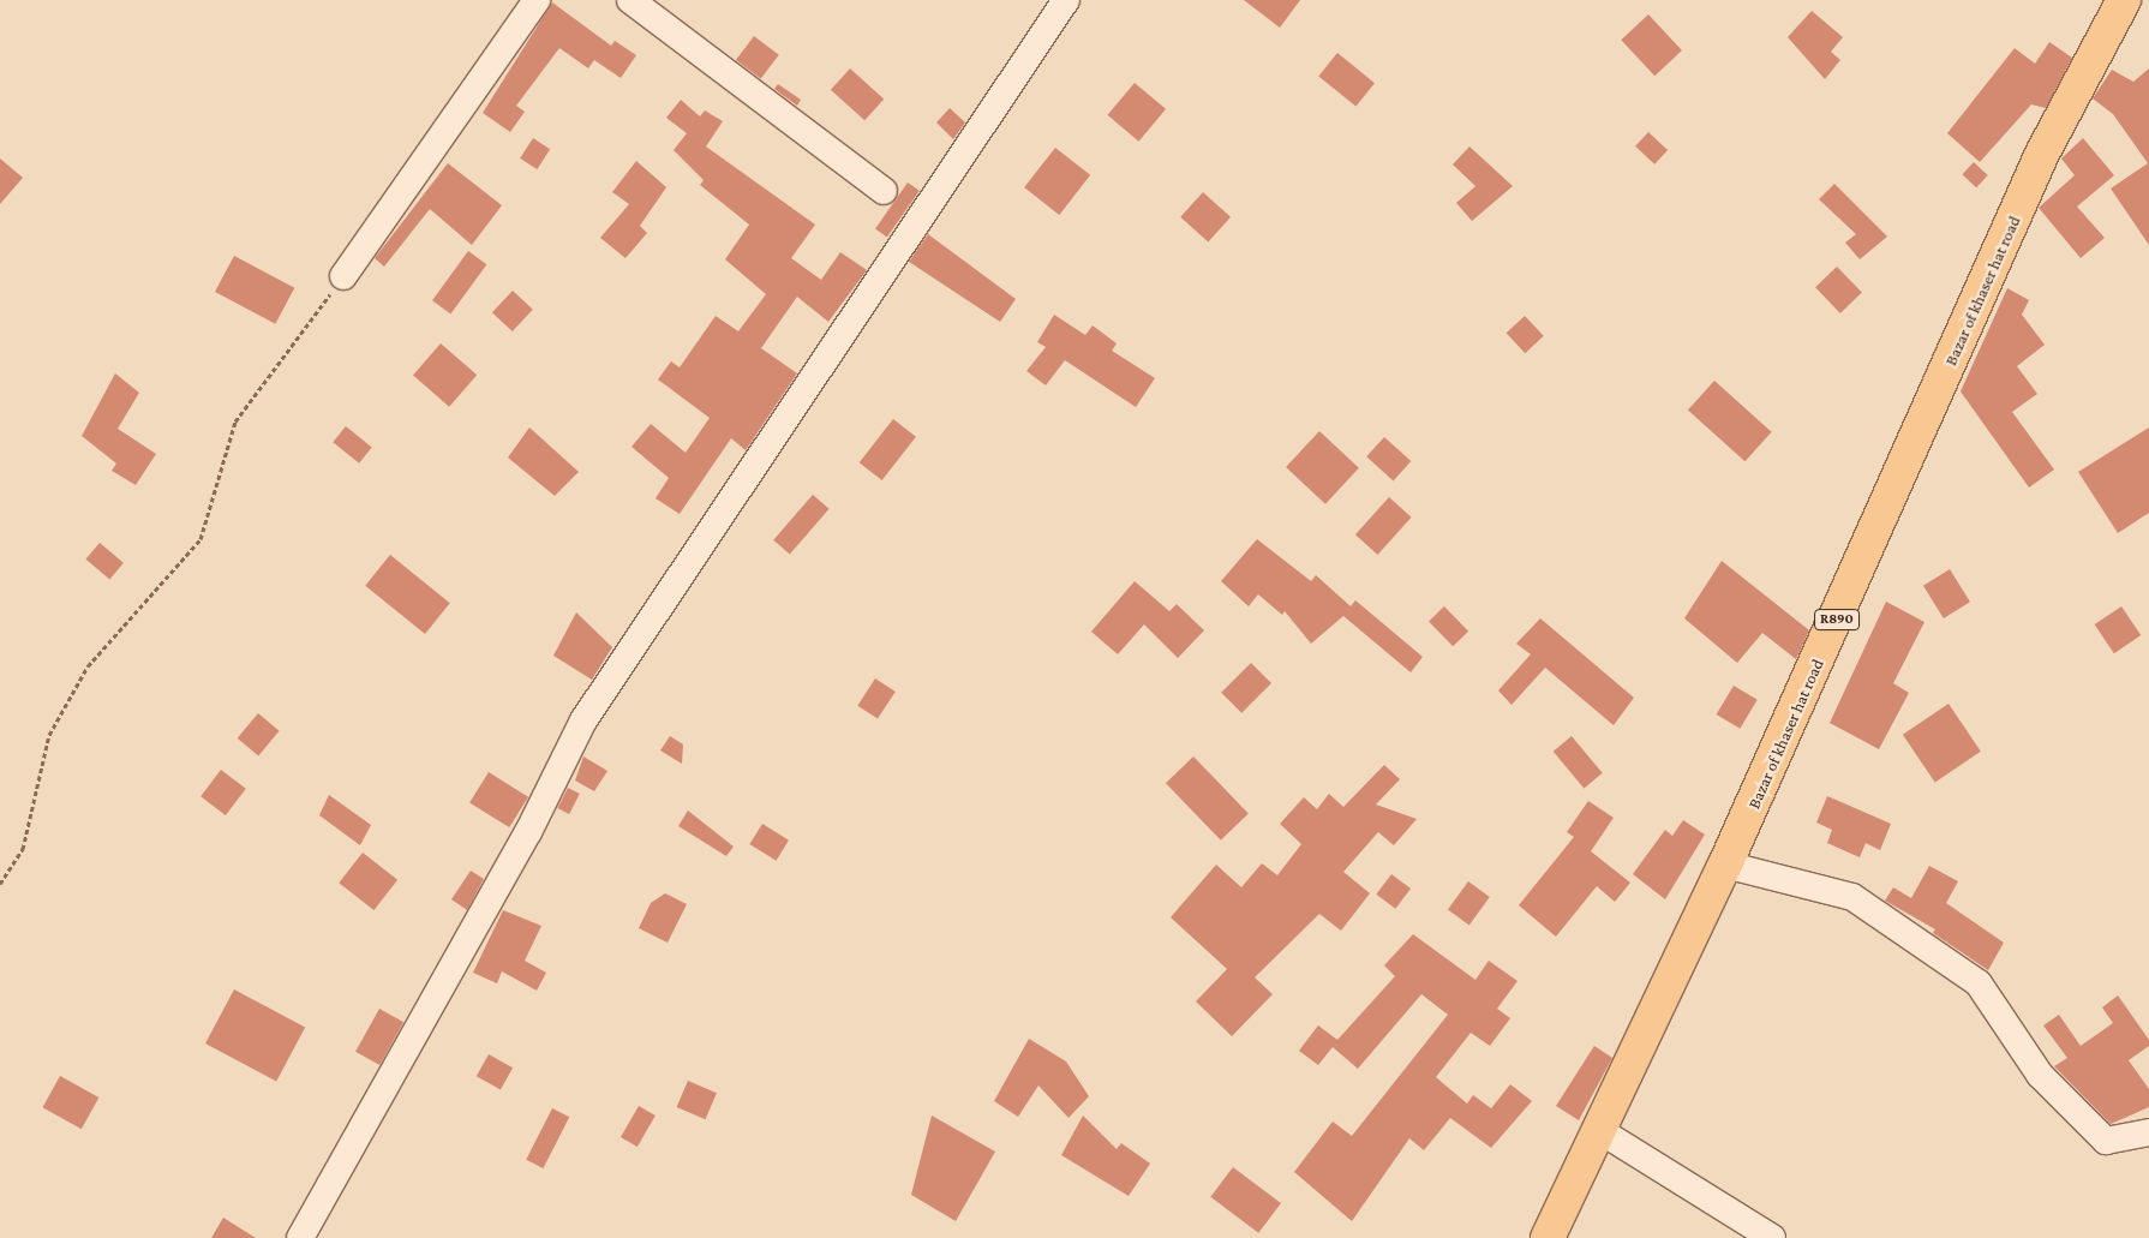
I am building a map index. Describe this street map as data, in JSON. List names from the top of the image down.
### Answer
{
  "streets": {
    "main road": ["Bazar of khaser hat road", "R890"]
  }
}
